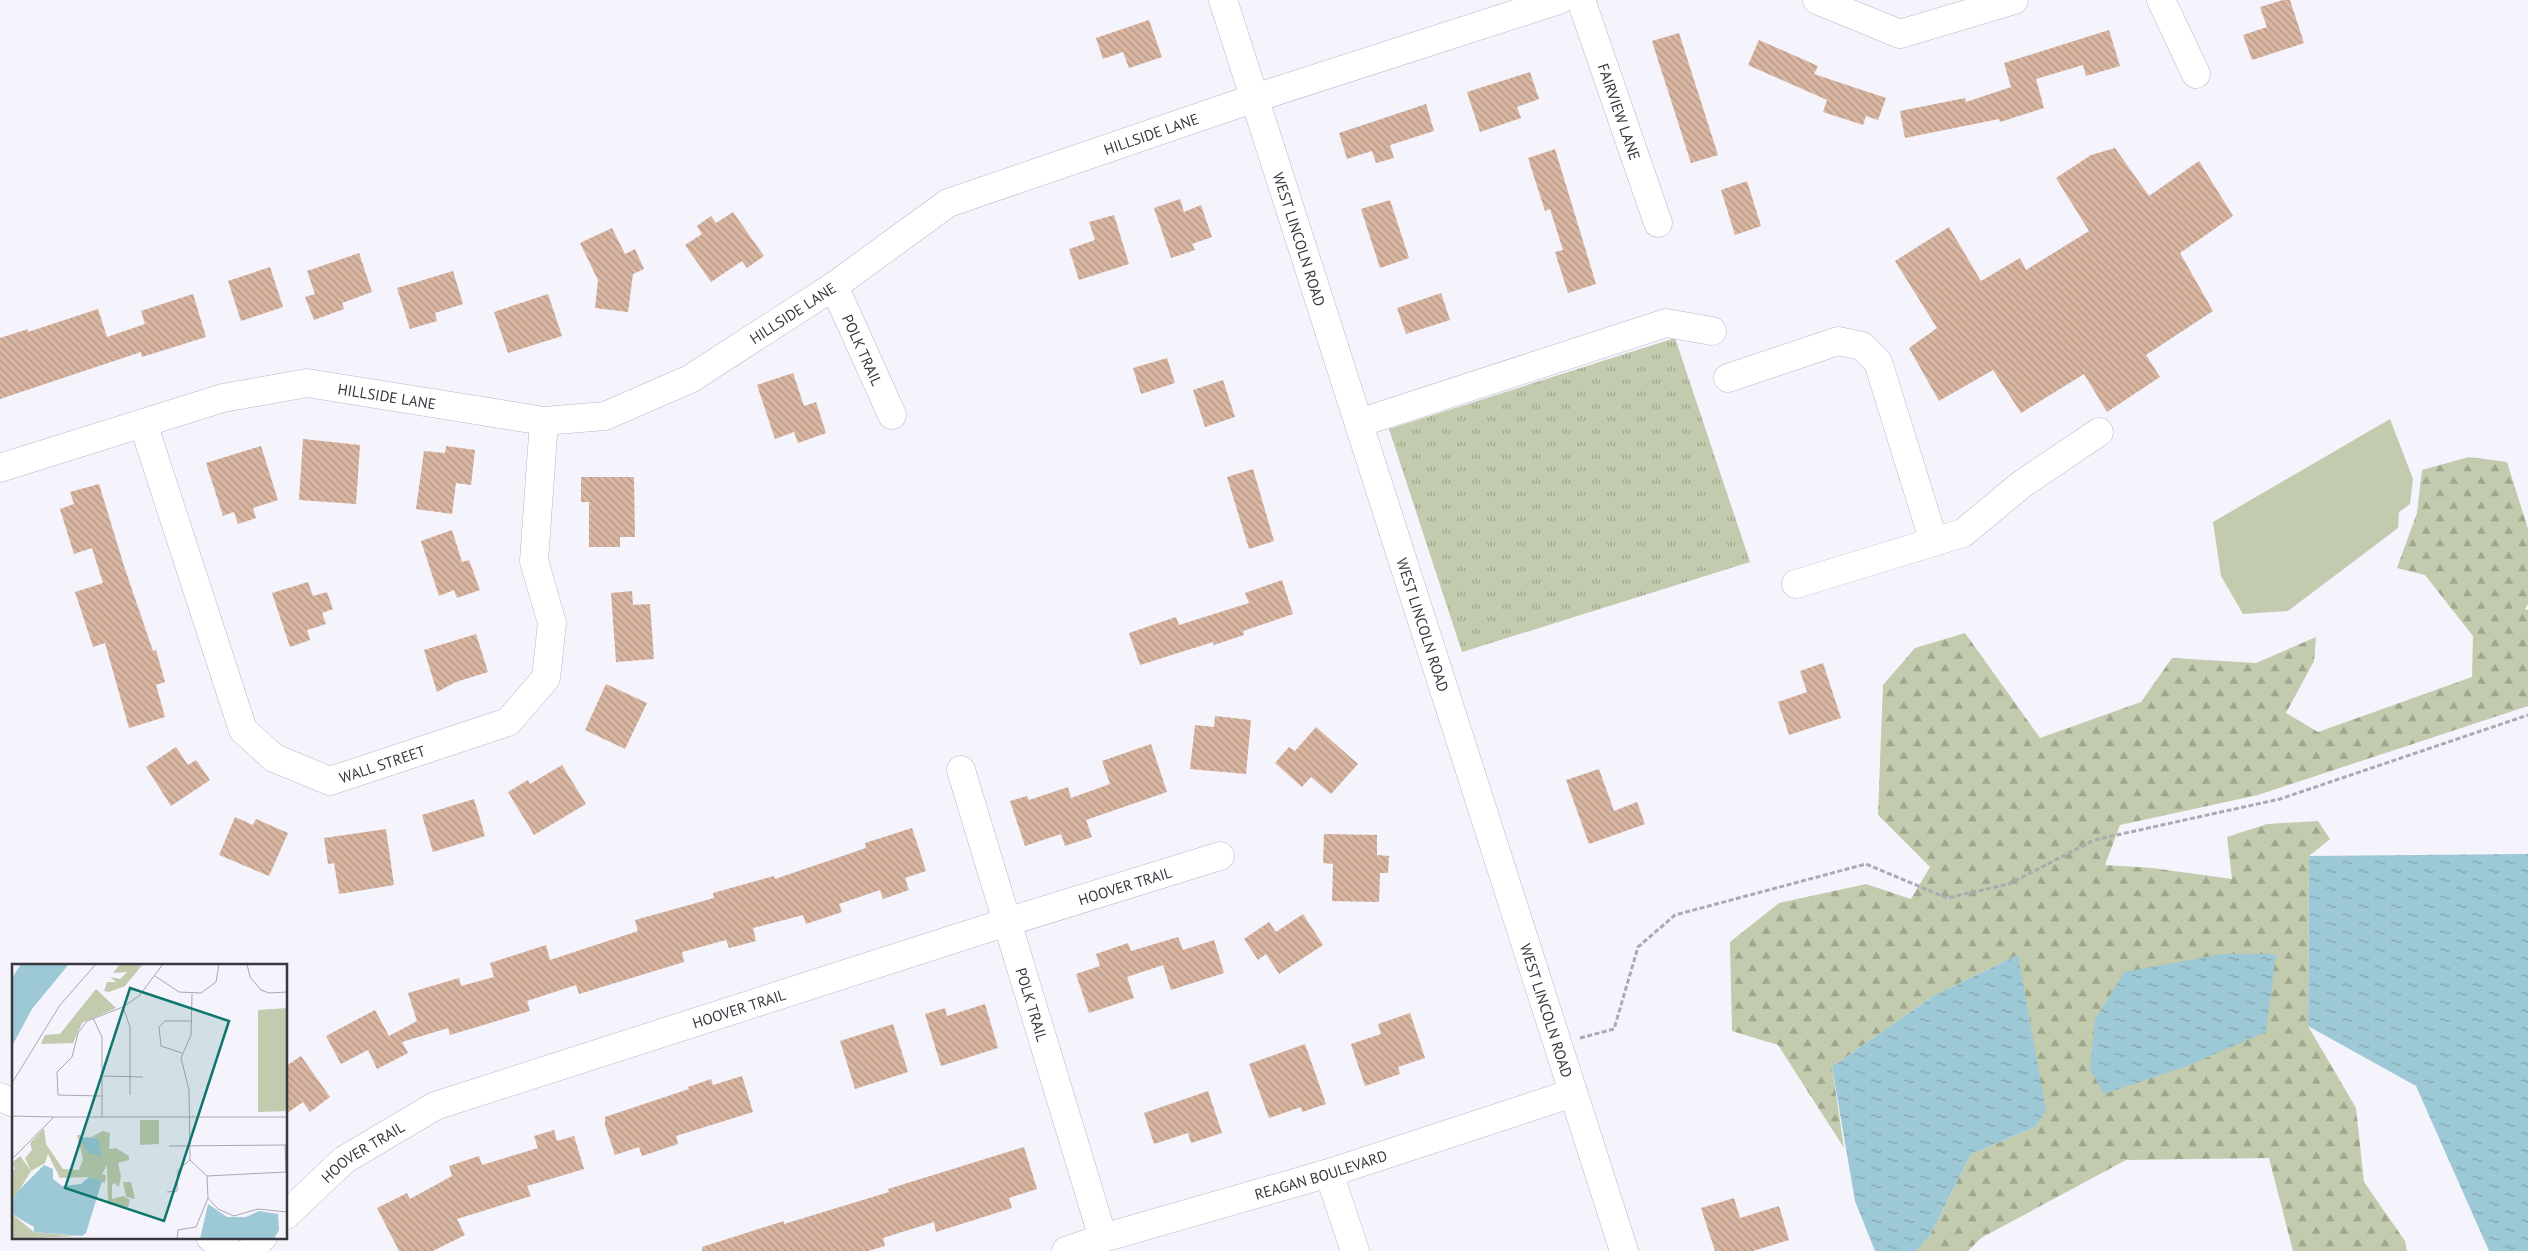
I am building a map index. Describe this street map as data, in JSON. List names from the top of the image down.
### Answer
{
  "streets": {
    "street": [
      "FAIRVIEW LANE",
      "HILLSIDE LANE",
      "WEST LINCOLN ROAD",
      "POLK TRAIL",
      "WALL STREET",
      "HOOVER TRAIL",
      "REAGAN BOULEVARD"
    ]
  },
  "crossings": [
    ["HILLSIDE LANE", "WEST LINCOLN ROAD"],
    ["HILLSIDE LANE", "POLK TRAIL"],
    ["HILLSIDE LANE", "WALL STREET"],
    ["WEST LINCOLN ROAD", "REAGAN BOULEVARD"],
    ["POLK TRAIL", "HOOVER TRAIL"],
    ["POLK TRAIL", "REAGAN BOULEVARD"]
  ]
}
